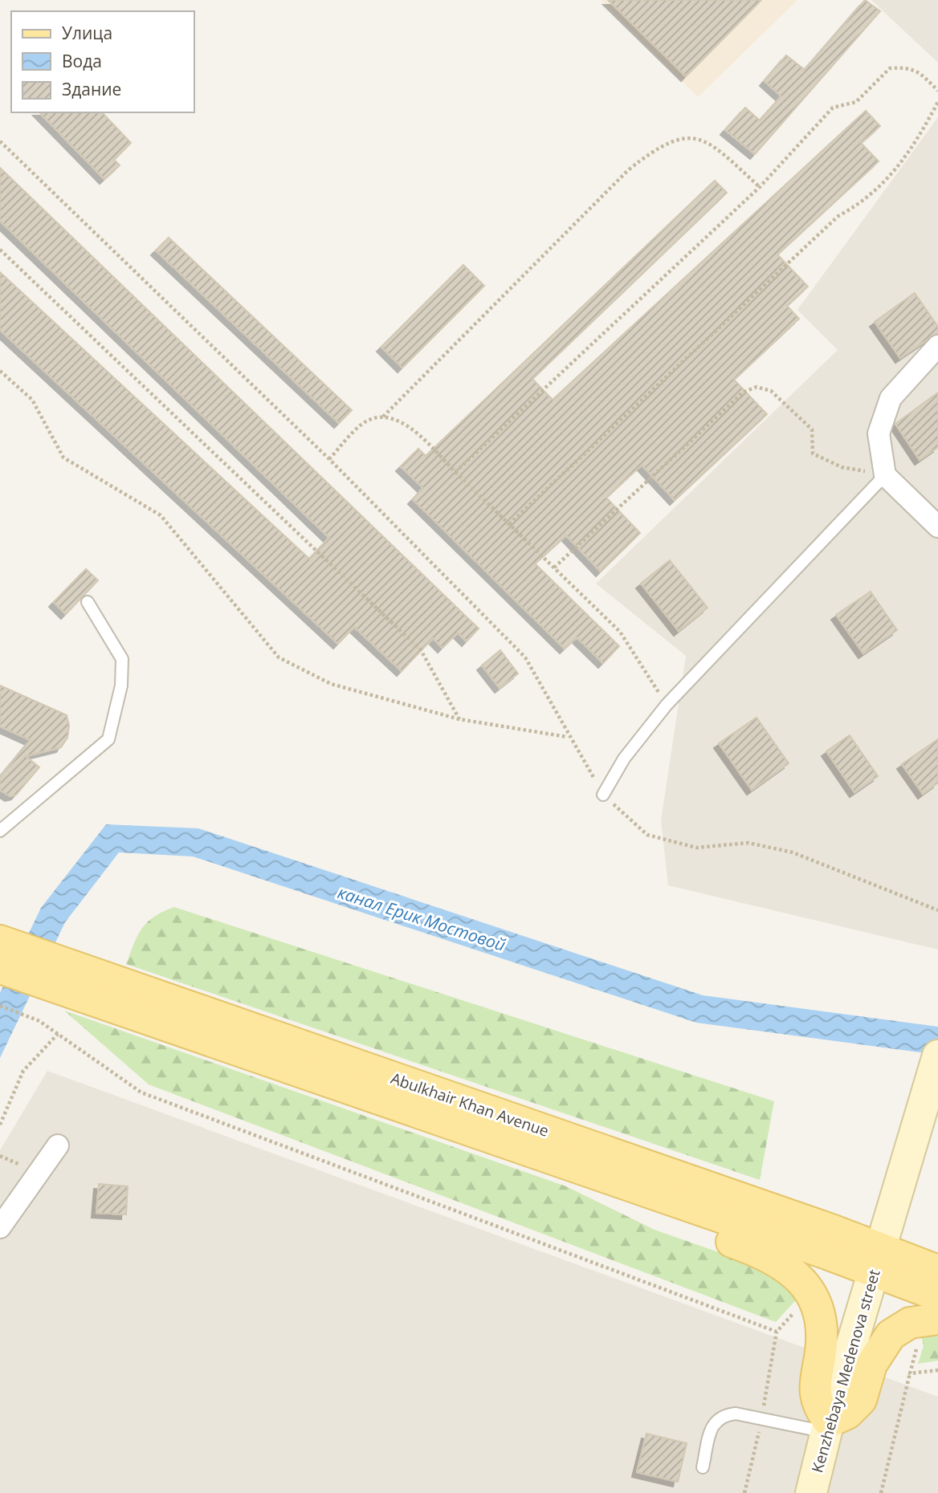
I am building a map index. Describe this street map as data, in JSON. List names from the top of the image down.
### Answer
{
  "streets": {
    "main road": ["Abulkhair Khan Avenue"],
    "street": ["Kenzhebaya Medenova street"]
  },
  "crossings": [
    ["Abulkhair Khan Avenue", "Kenzhebaya Medenova street"]
  ],
  "water": ["канал Ерик Мостовой"],
  "legend": ["Улица", "Вода", "Здание"]
}
